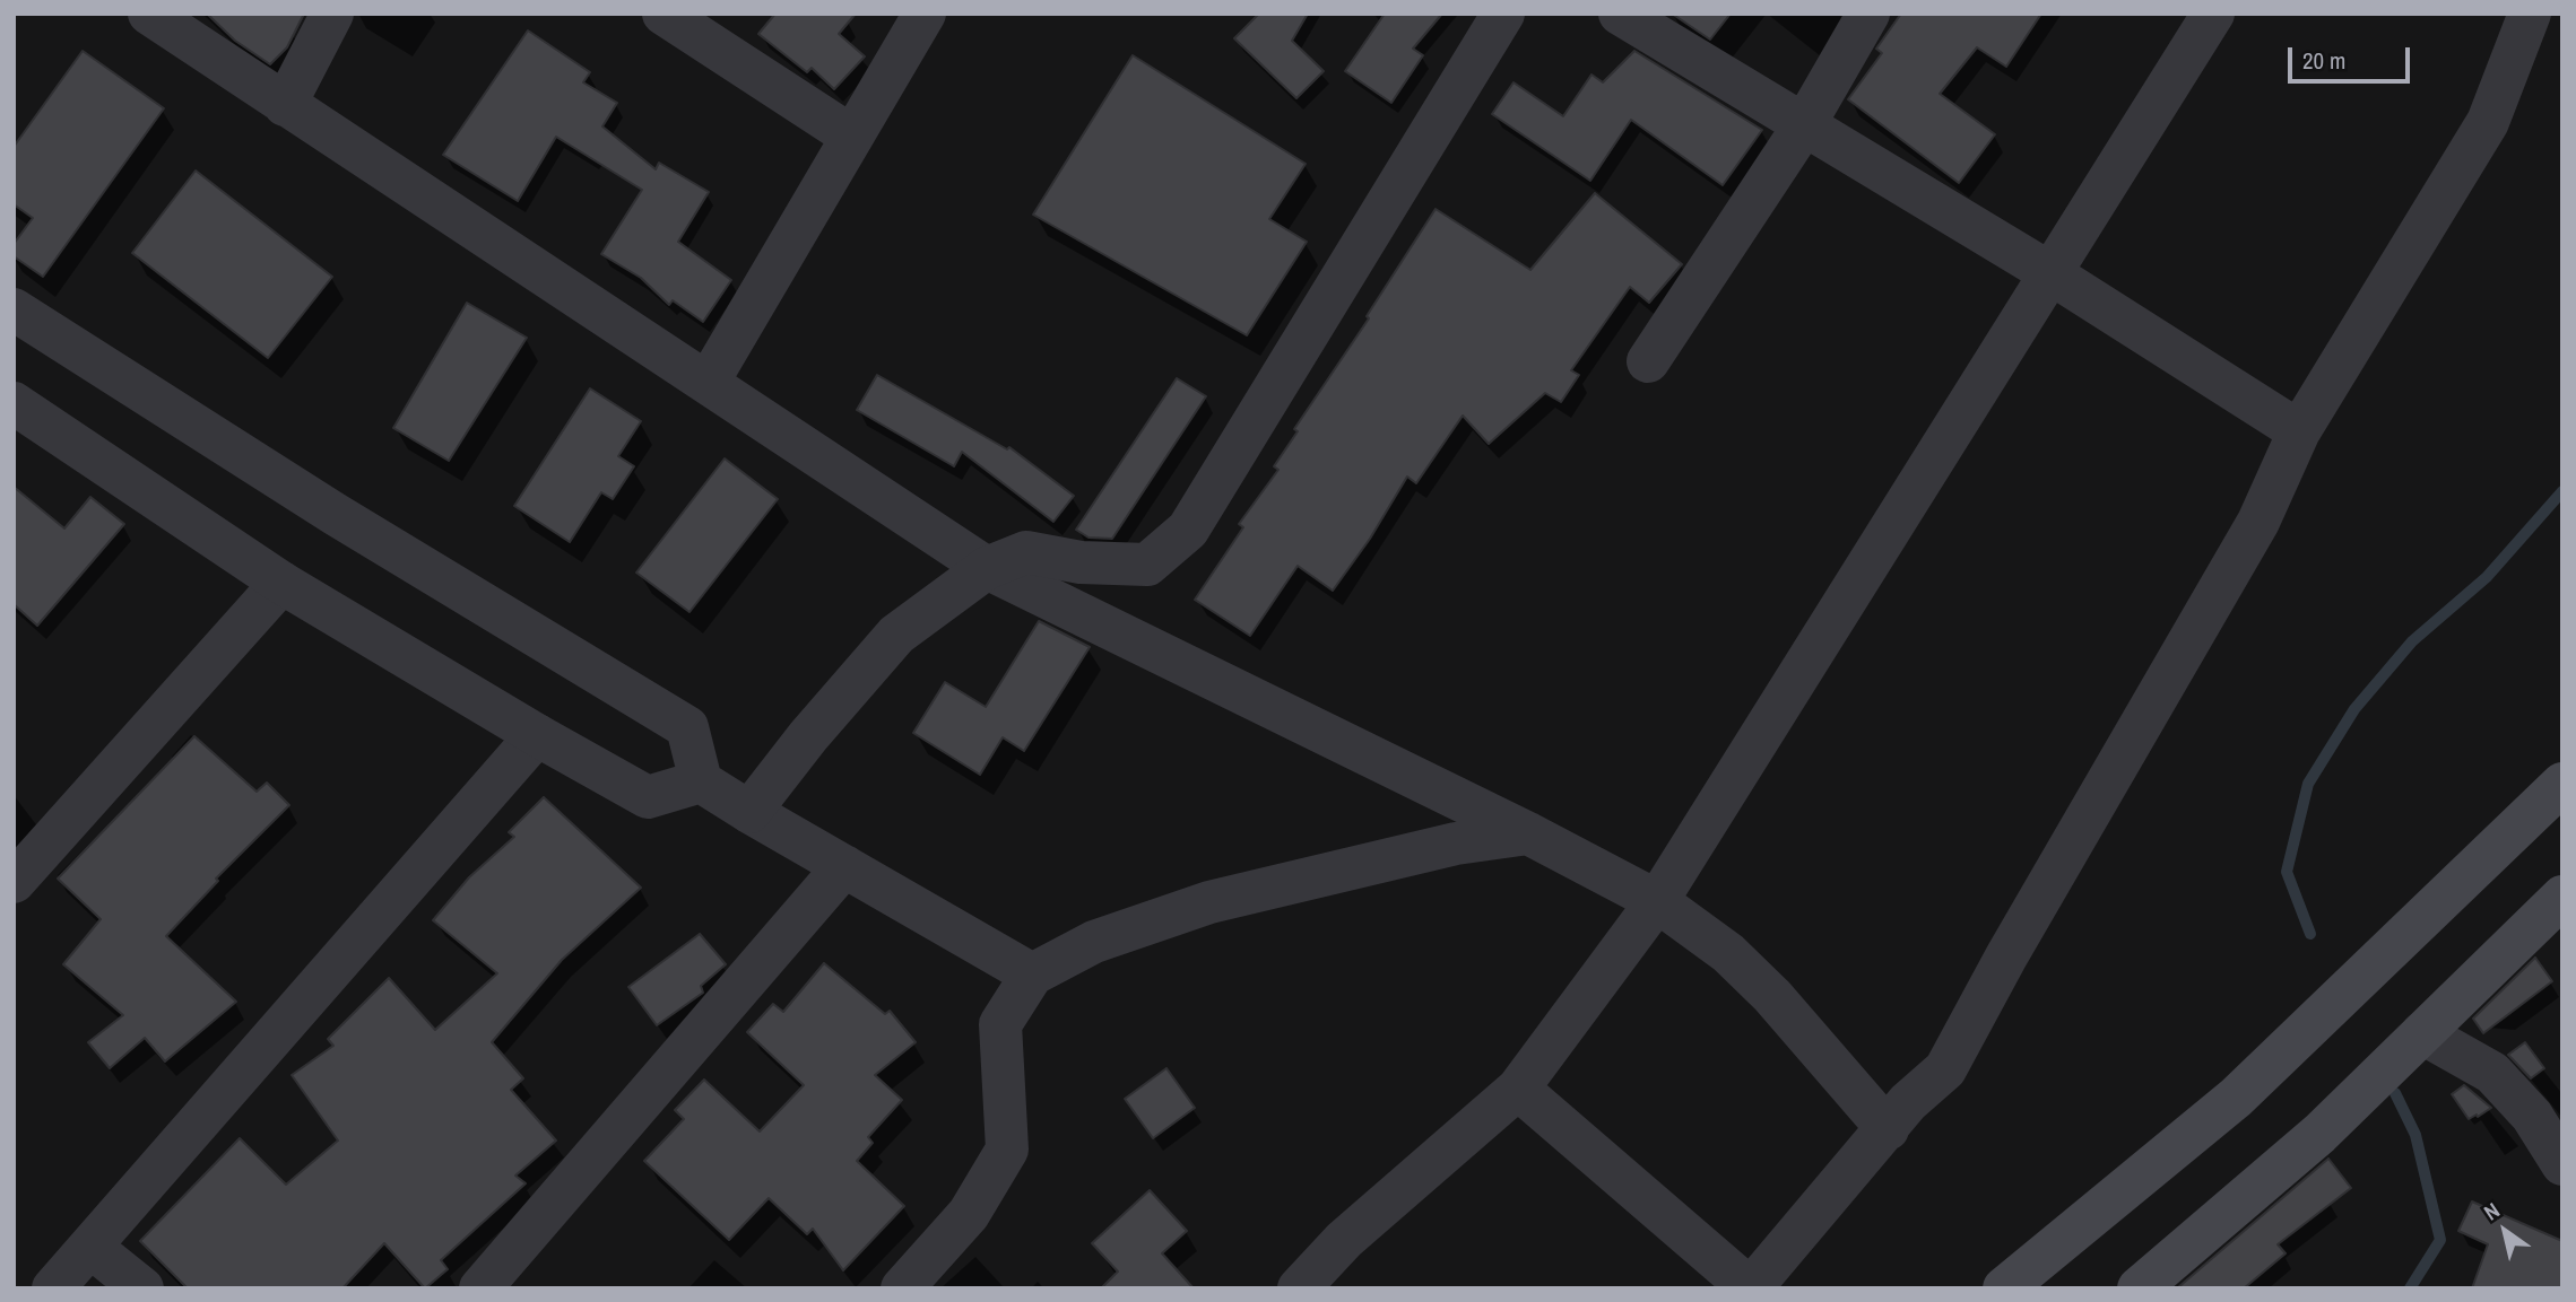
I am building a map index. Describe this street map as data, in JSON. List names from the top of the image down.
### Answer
{
  "scale_bar": "20 m",
  "north": "top left"
}
